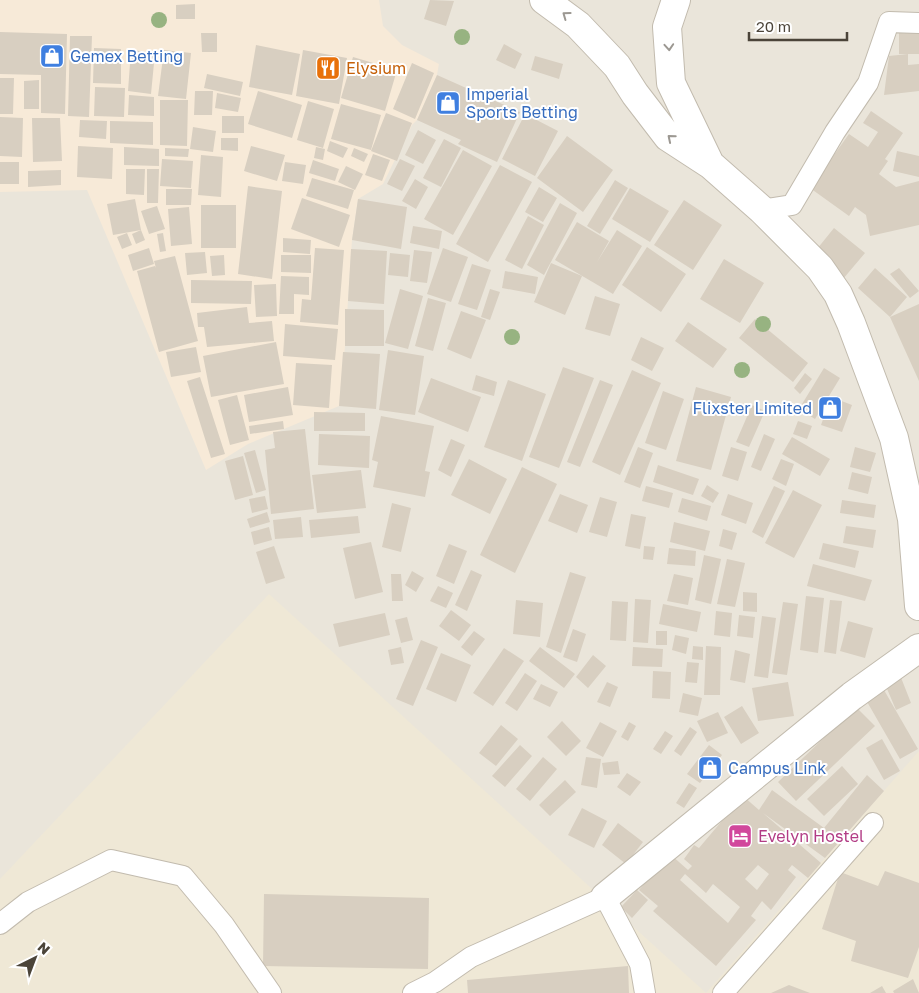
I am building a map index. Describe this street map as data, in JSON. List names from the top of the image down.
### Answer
{
  "places": {
    "shop": [
      "Gemex Betting",
      "Imperial Sports Betting",
      "Flixster Limited",
      "Campus Link"
    ],
    "restaurant": ["Elysium"],
    "hotel": ["Evelyn Hostel"]
  },
  "scale_bar": "20 m",
  "north": "top right"
}
